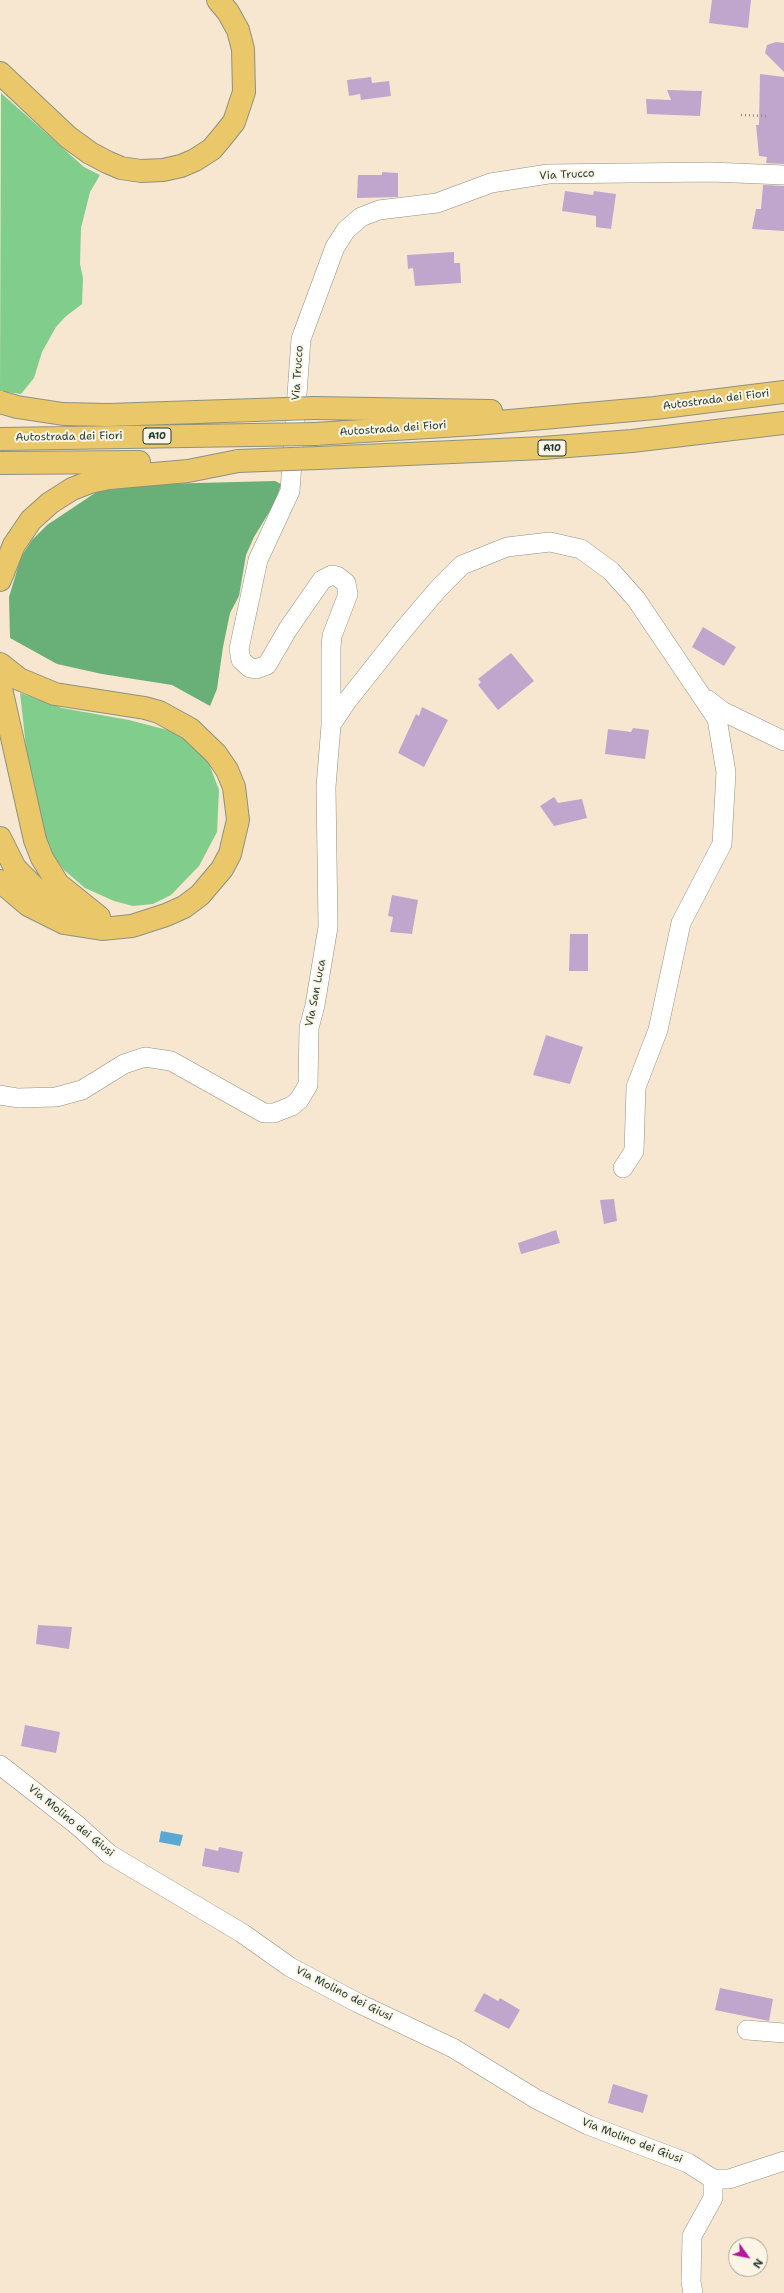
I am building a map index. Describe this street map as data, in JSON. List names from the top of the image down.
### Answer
{
  "streets": {
    "highway": ["Autostrada dei Fiori", "A10"],
    "street": ["Via Trucco", "Via San Luca", "Via Molino dei Giusi"]
  },
  "crossings": [
    ["Via Trucco", "Via San Luca"]
  ],
  "north": "bottom right"
}
